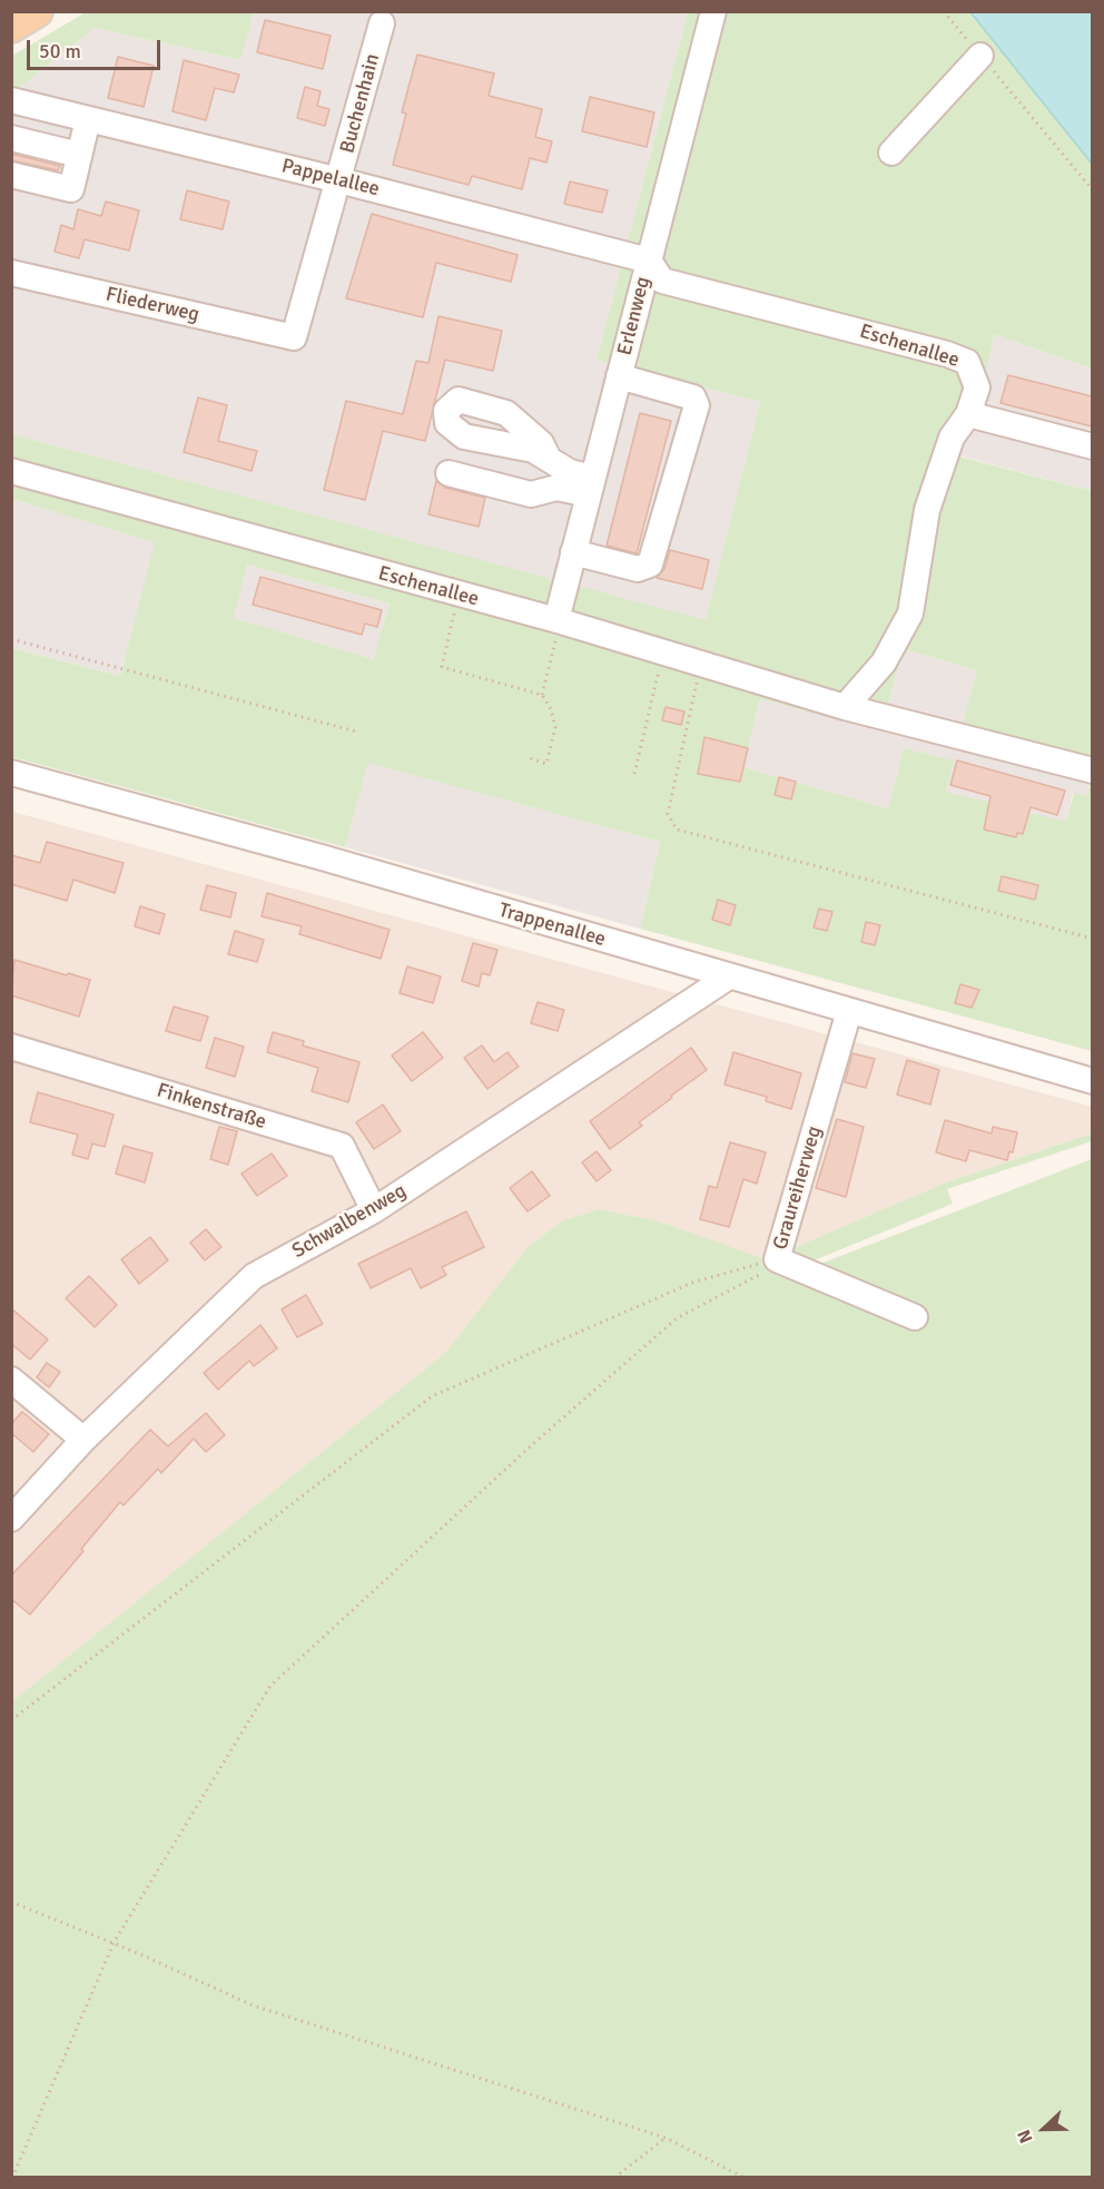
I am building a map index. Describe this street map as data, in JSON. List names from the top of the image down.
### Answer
{
  "streets": {
    "street": [
      "Buchenhain",
      "Pappelallee",
      "Fliederweg",
      "Erlenweg",
      "Eschenallee",
      "Trappenallee",
      "Finkenstraße",
      "Graureiherweg",
      "Schwalbenweg"
    ]
  },
  "crossings": [
    ["Buchenhain", "Pappelallee"],
    ["Buchenhain", "Fliederweg"],
    ["Pappelallee", "Erlenweg"],
    ["Pappelallee", "Eschenallee"],
    ["Erlenweg", "Eschenallee"],
    ["Trappenallee", "Graureiherweg"],
    ["Trappenallee", "Schwalbenweg"],
    ["Finkenstraße", "Schwalbenweg"]
  ],
  "scale_bar": "50 m",
  "north": "left"
}
